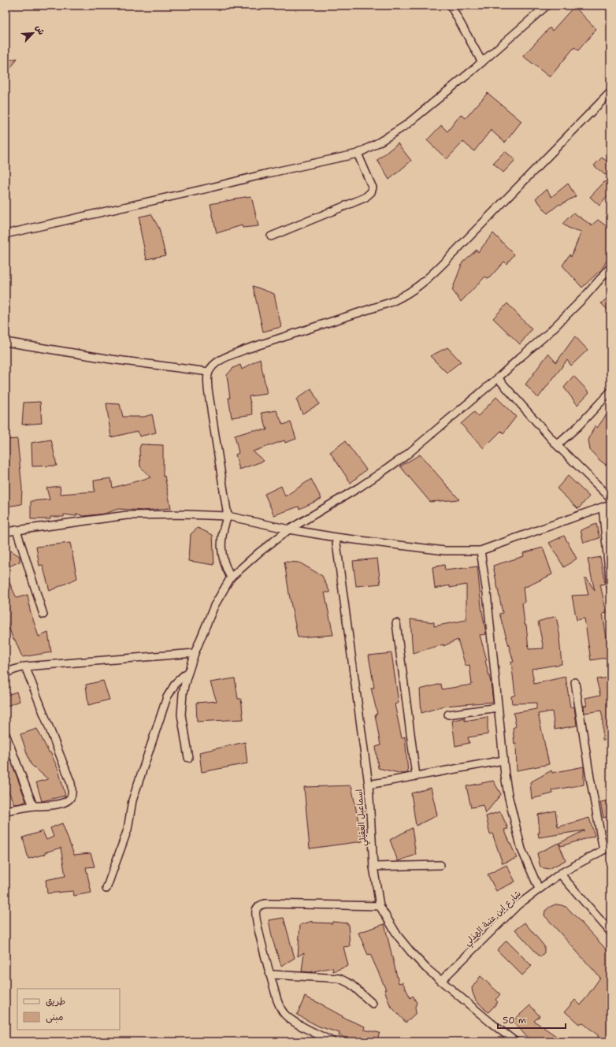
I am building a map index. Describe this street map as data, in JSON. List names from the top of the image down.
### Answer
{
  "streets": {
    "street": ["اسماعيل العقيلي", "شارع ابن عتبة الهذلي"]
  },
  "crossings": [
    ["اسماعيل العقيلي", "شارع ابن عتبة الهذلي"]
  ],
  "legend": ["طريق", "مبنى"],
  "scale_bar": "50 m",
  "north": "top right"
}
